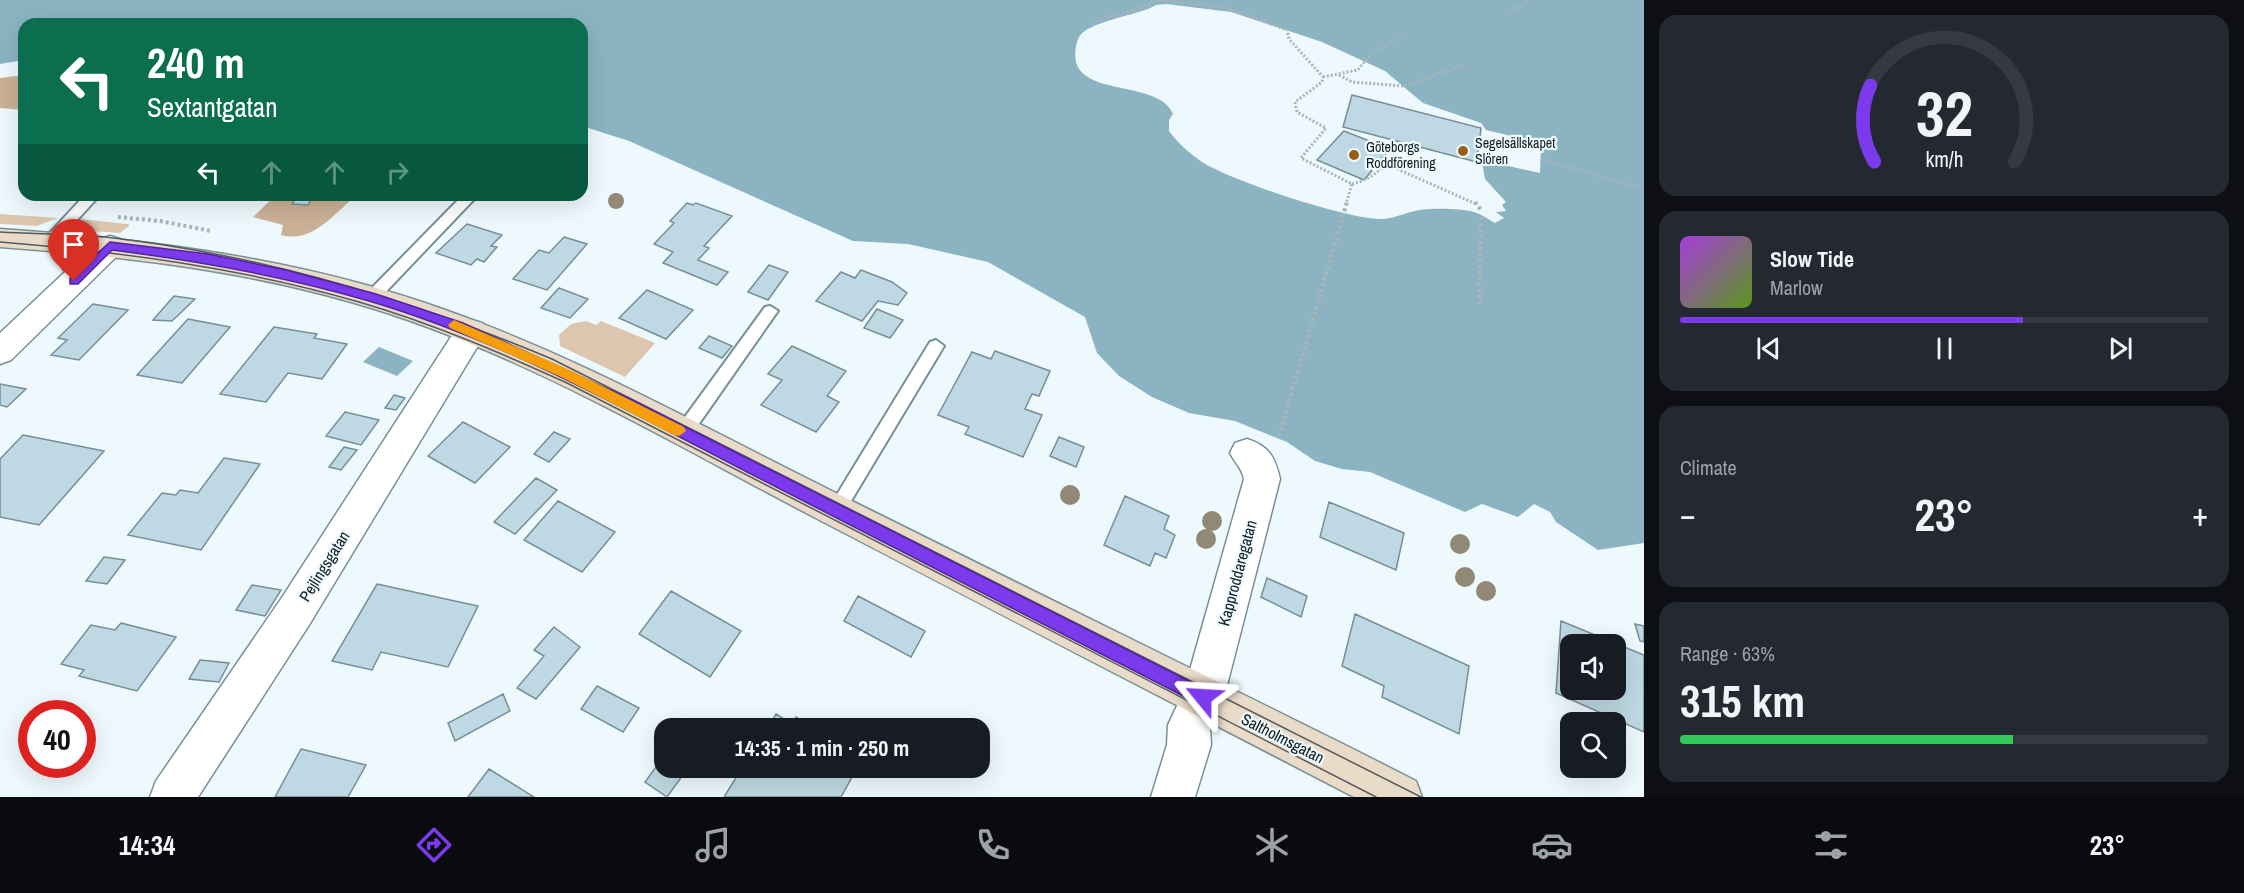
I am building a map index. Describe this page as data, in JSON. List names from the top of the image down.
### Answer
{
  "streets": {
    "street": ["Pejlingsgatan", "Kapproddaregatan", "Saltholmsgatan"]
  },
  "crossings": [
    ["Pejlingsgatan", "Saltholmsgatan"],
    ["Kapproddaregatan", "Saltholmsgatan"]
  ],
  "places": ["Segelsällskapet Slören", "Göteborgs Roddförening"],
  "page": {
    "turn": ["240 m", "Sextantgatan"],
    "song": ["Slow Tide", "Marlow"],
    "tile": [
      "Climate",
      ["Range · 63%", "315 km"]
    ],
    "heat": ["−", "23°", "+"],
    "limit": "40",
    "trip": "14:35 · 1 min · 250 m",
    "tabs": ["14:34", "23°"],
    "gauge": ["32", "km/h"]
  }
}
